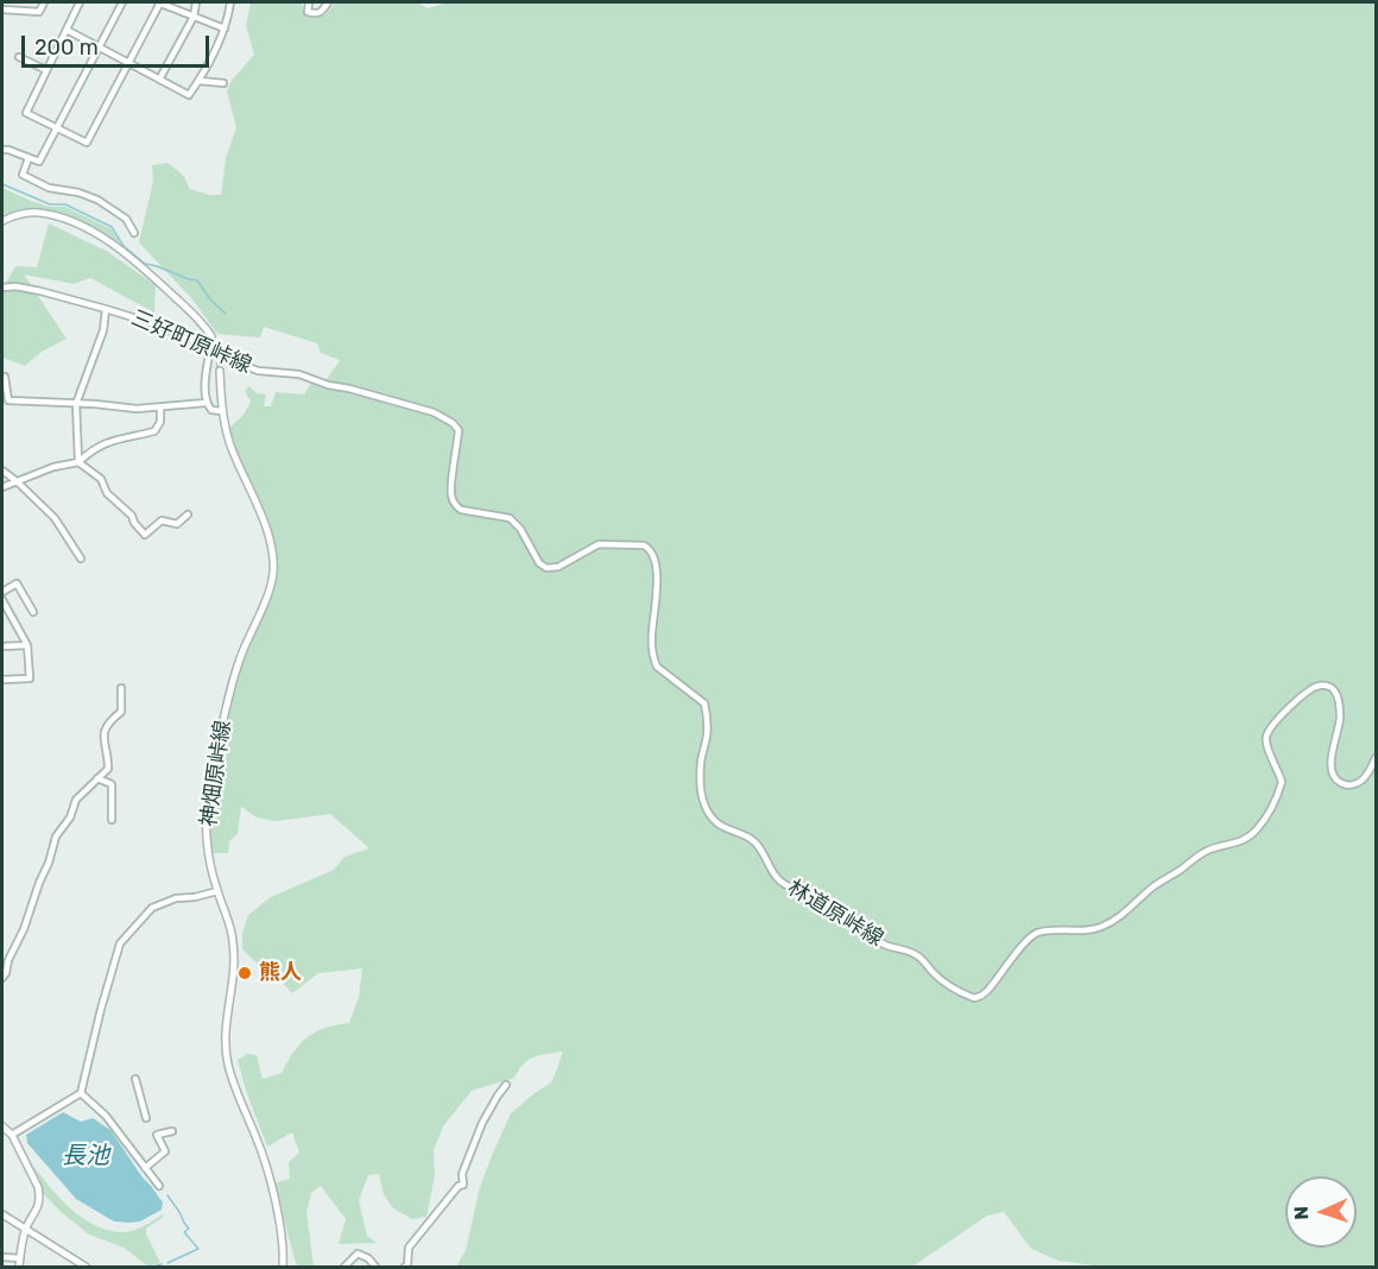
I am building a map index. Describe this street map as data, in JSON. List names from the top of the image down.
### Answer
{
  "streets": {
    "street": ["三好町原峠線", "神畑原峠線", "林道原峠線"]
  },
  "crossings": [
    ["三好町原峠線", "林道原峠線"]
  ],
  "water": ["長池"],
  "places": ["熊人"],
  "scale_bar": "200 m",
  "north": "left"
}
